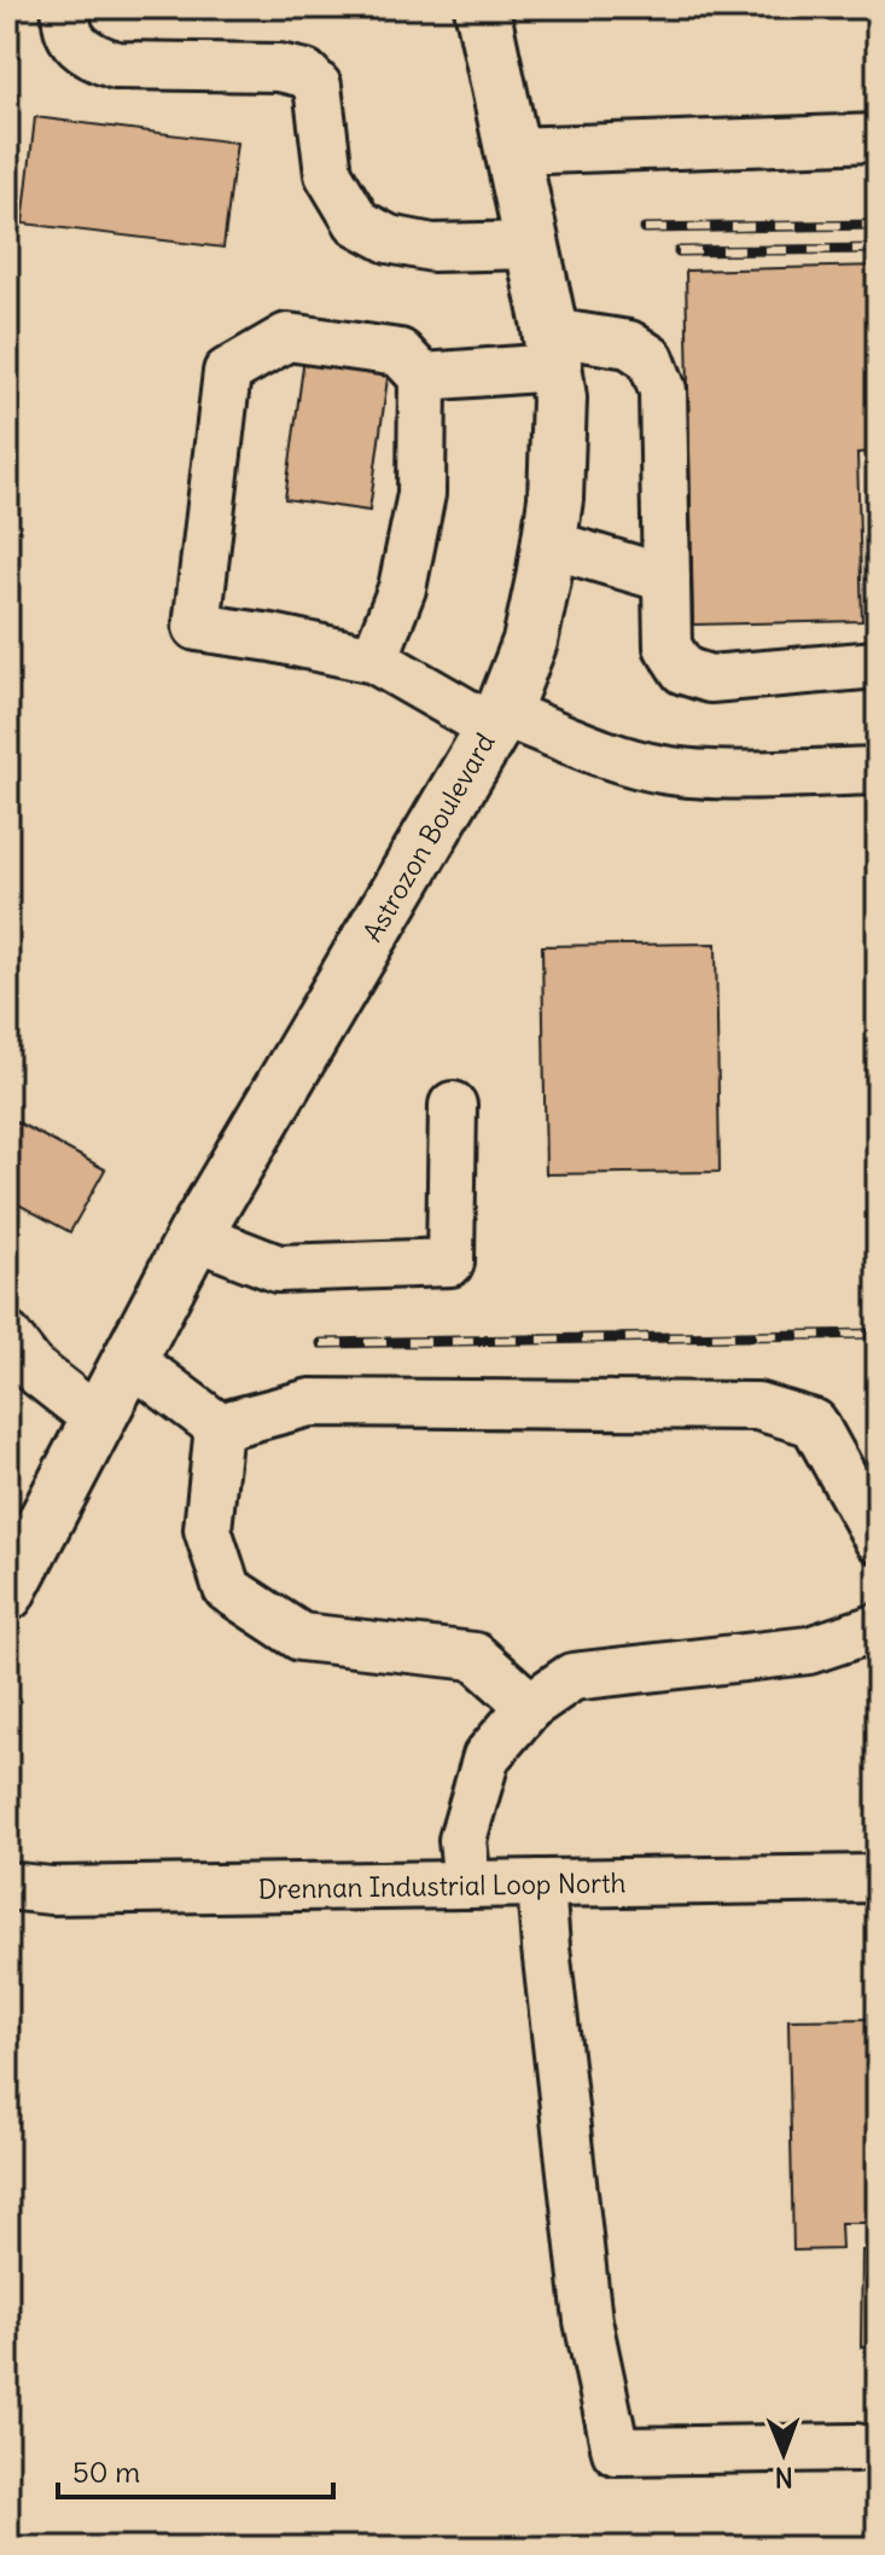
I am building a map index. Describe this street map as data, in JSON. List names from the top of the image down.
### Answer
{
  "streets": {
    "main road": ["Astrozon Boulevard"],
    "street": ["Drennan Industrial Loop North"]
  },
  "scale_bar": "50 m",
  "north": "bottom"
}
